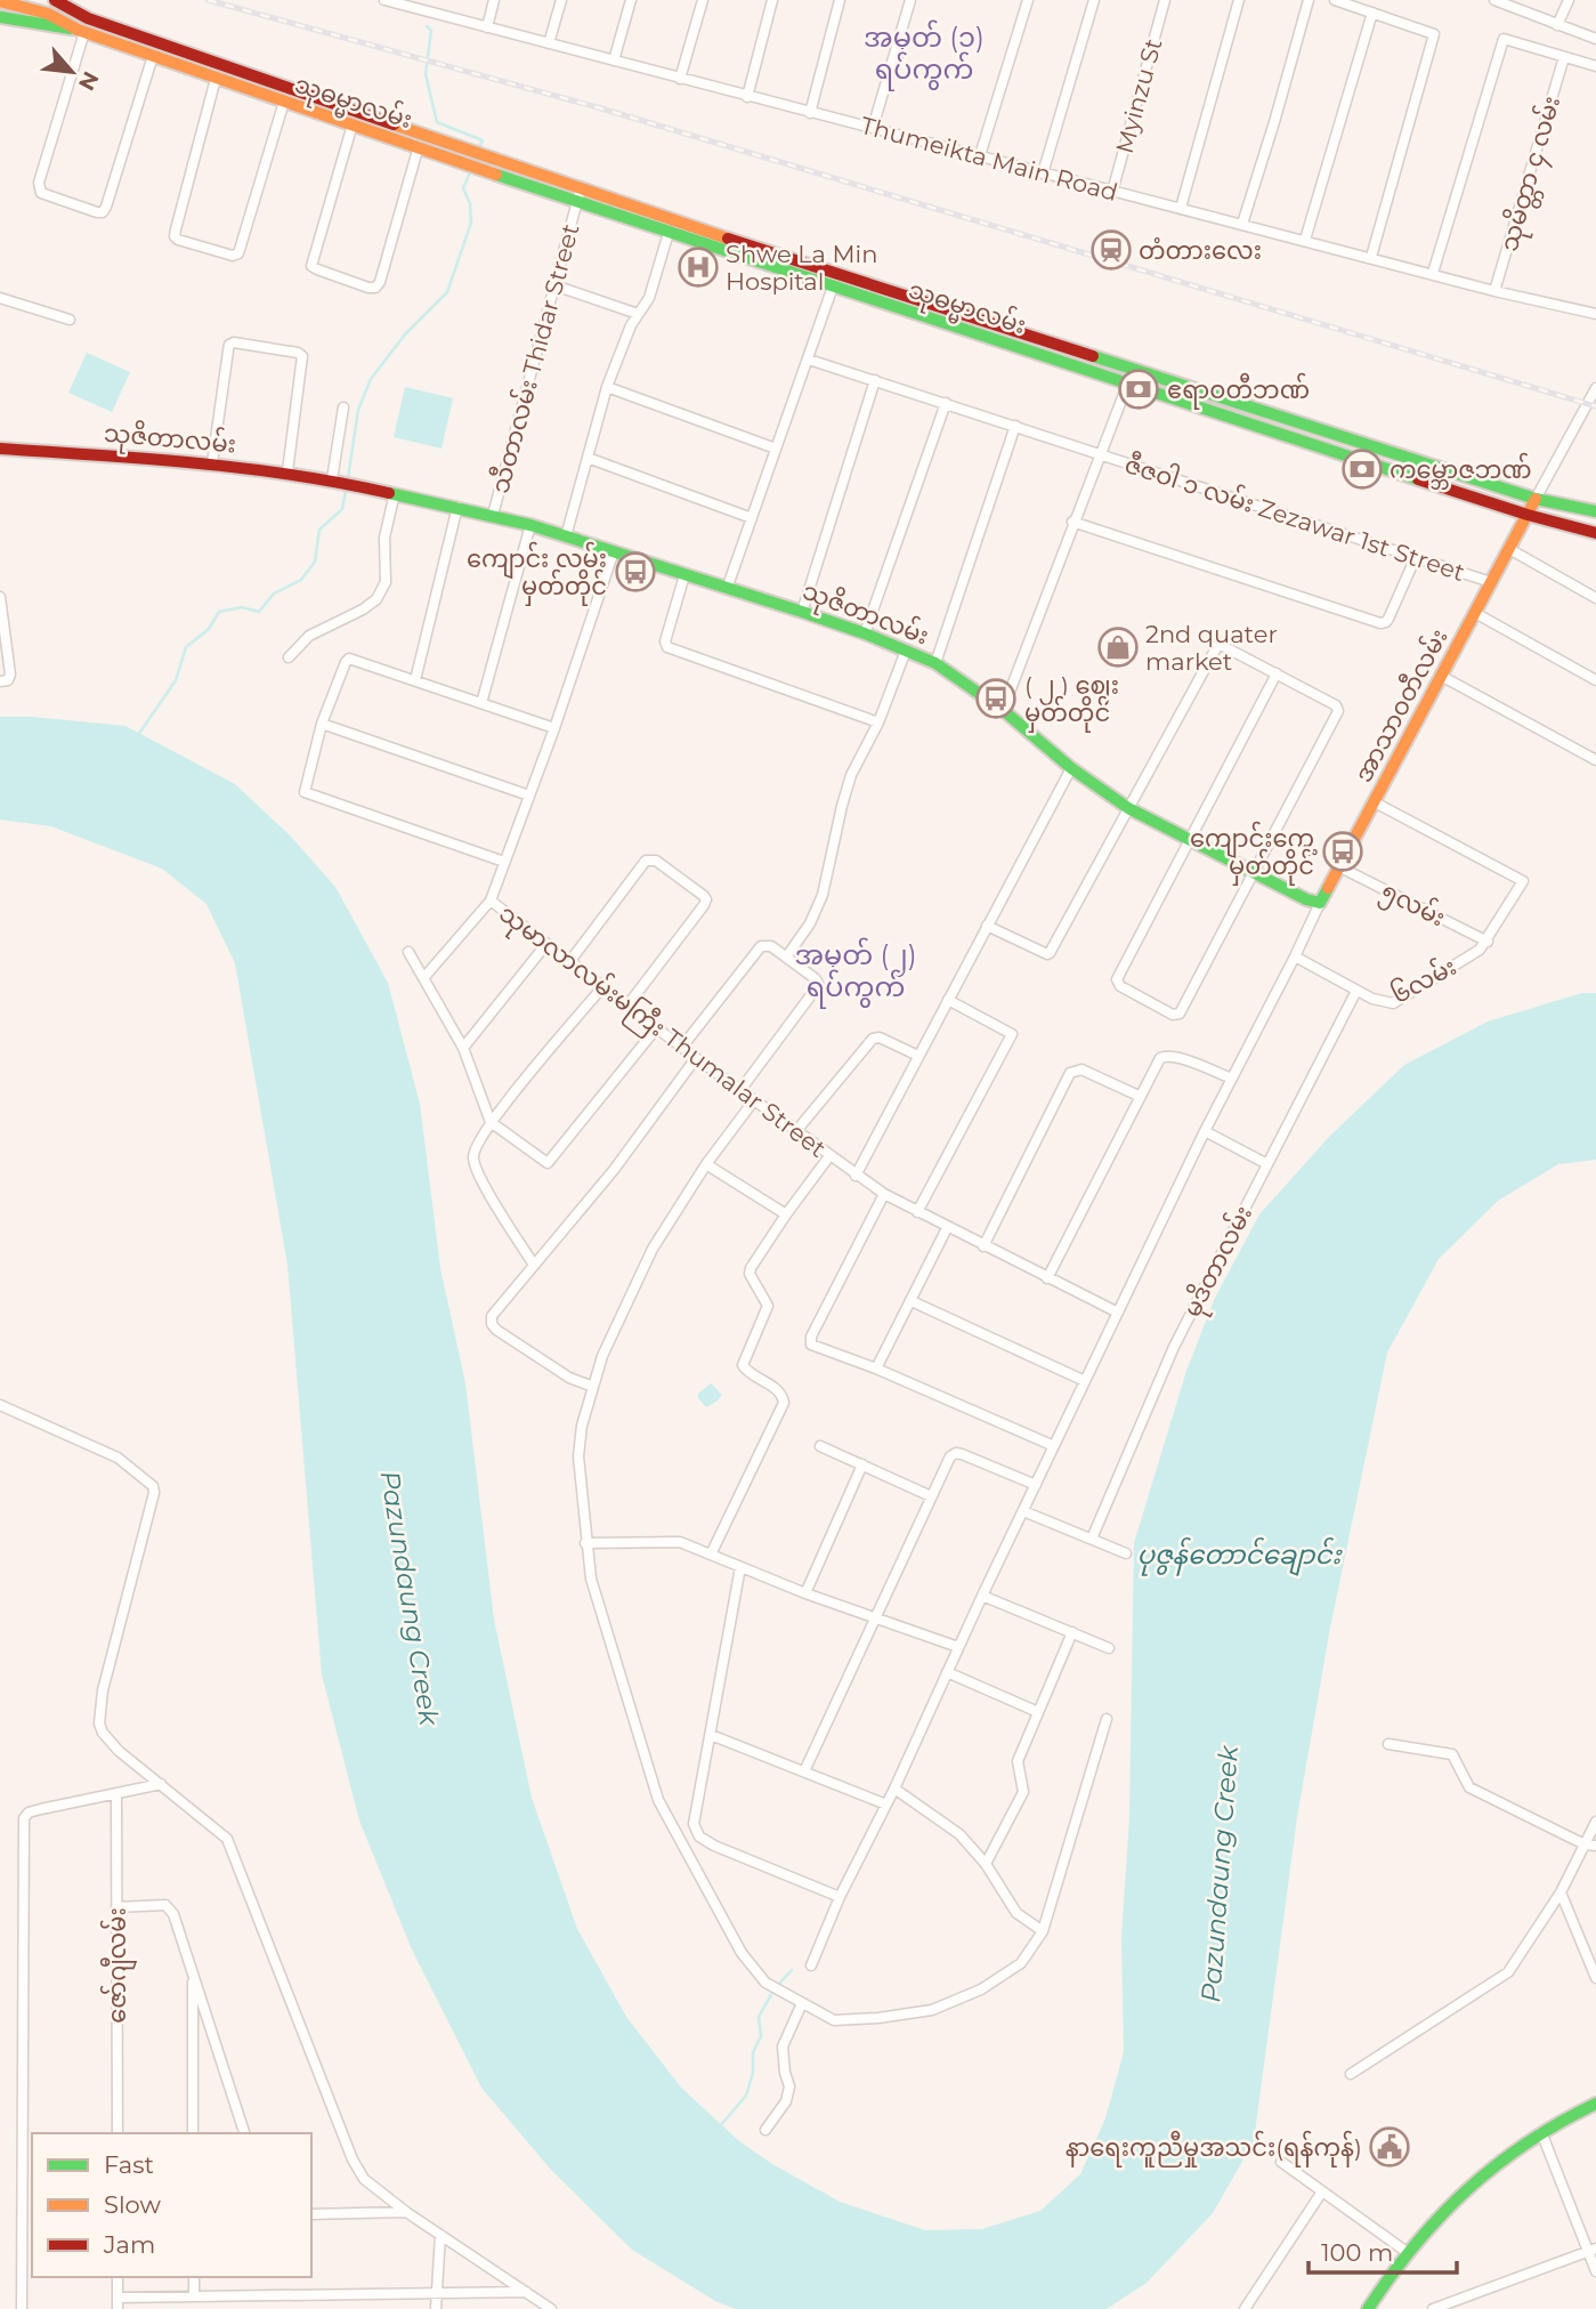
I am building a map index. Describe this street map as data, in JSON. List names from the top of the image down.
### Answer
{
  "streets": {
    "main road": ["သုဓမ္မာလမ်း", "သုဇိတာလမ်း", "အာသာဝတီလမ်း"],
    "street": [
      "Myinzu St",
      "Thumeikta Main Road",
      "သုမိတ္တာ ၄ လမ်း",
      "သီတာလမ်း Thidar Street",
      "ဇီဇဝါ ၁ လမ်း Zezawar 1st Street",
      "၅လမ်း",
      "၆လမ်း",
      "သုမာလာလမ်းမကြီး Thumalar Street",
      "မုဒိတာလမ်း",
      "ဇော်ဂျီလမ်း"
    ]
  },
  "crossings": [
    ["Myinzu St", "Thumeikta Main Road"],
    ["သုဓမ္မာလမ်း", "သီတာလမ်း Thidar Street"],
    ["သုဓမ္မာလမ်း", "အာသာဝတီလမ်း"],
    ["Thumeikta Main Road", "သုမိတ္တာ ၄ လမ်း"],
    ["သီတာလမ်း Thidar Street", "သုဇိတာလမ်း"],
    ["သုဇိတာလမ်း", "အာသာဝတီလမ်း"],
    ["သုဇိတာလမ်း", "သုမာလာလမ်းမကြီး Thumalar Street"],
    ["ဇီဇဝါ ၁ လမ်း Zezawar 1st Street", "အာသာဝတီလမ်း"],
    ["အာသာဝတီလမ်း", "၅လမ်း"],
    ["အာသာဝတီလမ်း", "၆လမ်း"],
    ["၅လမ်း", "၆လမ်း"],
    ["၆လမ်း", "မုဒိတာလမ်း"]
  ],
  "districts": ["အမှတ် (၁) ရပ်ကွက်", "အမှတ် (၂) ရပ်ကွက်"],
  "water": ["ပုဇွန်တောင်ချောင်း", "Pazundaung Creek"],
  "places": {
    "station": ["တံတားလေး"],
    "hospital": ["Shwe La Min Hospital"],
    "bank": ["ဧရာဝတီဘဏ်", "ကမ္ဘောဇဘဏ်"],
    "bus stop": ["ကျောင်း လမ်း မှတ်တိုင်", "( ၂ ) ဈေး မှတ်တိုင်", "ကျောင်းကွေ့ မှတ်တိုင်"],
    "shop": ["2nd quater market"],
    "public building": ["နာရေးကူညီမှုအသင်း(ရန်ကုန်)"]
  },
  "legend": ["Fast", "Slow", "Jam"],
  "scale_bar": "100 m",
  "north": "bottom right"
}
